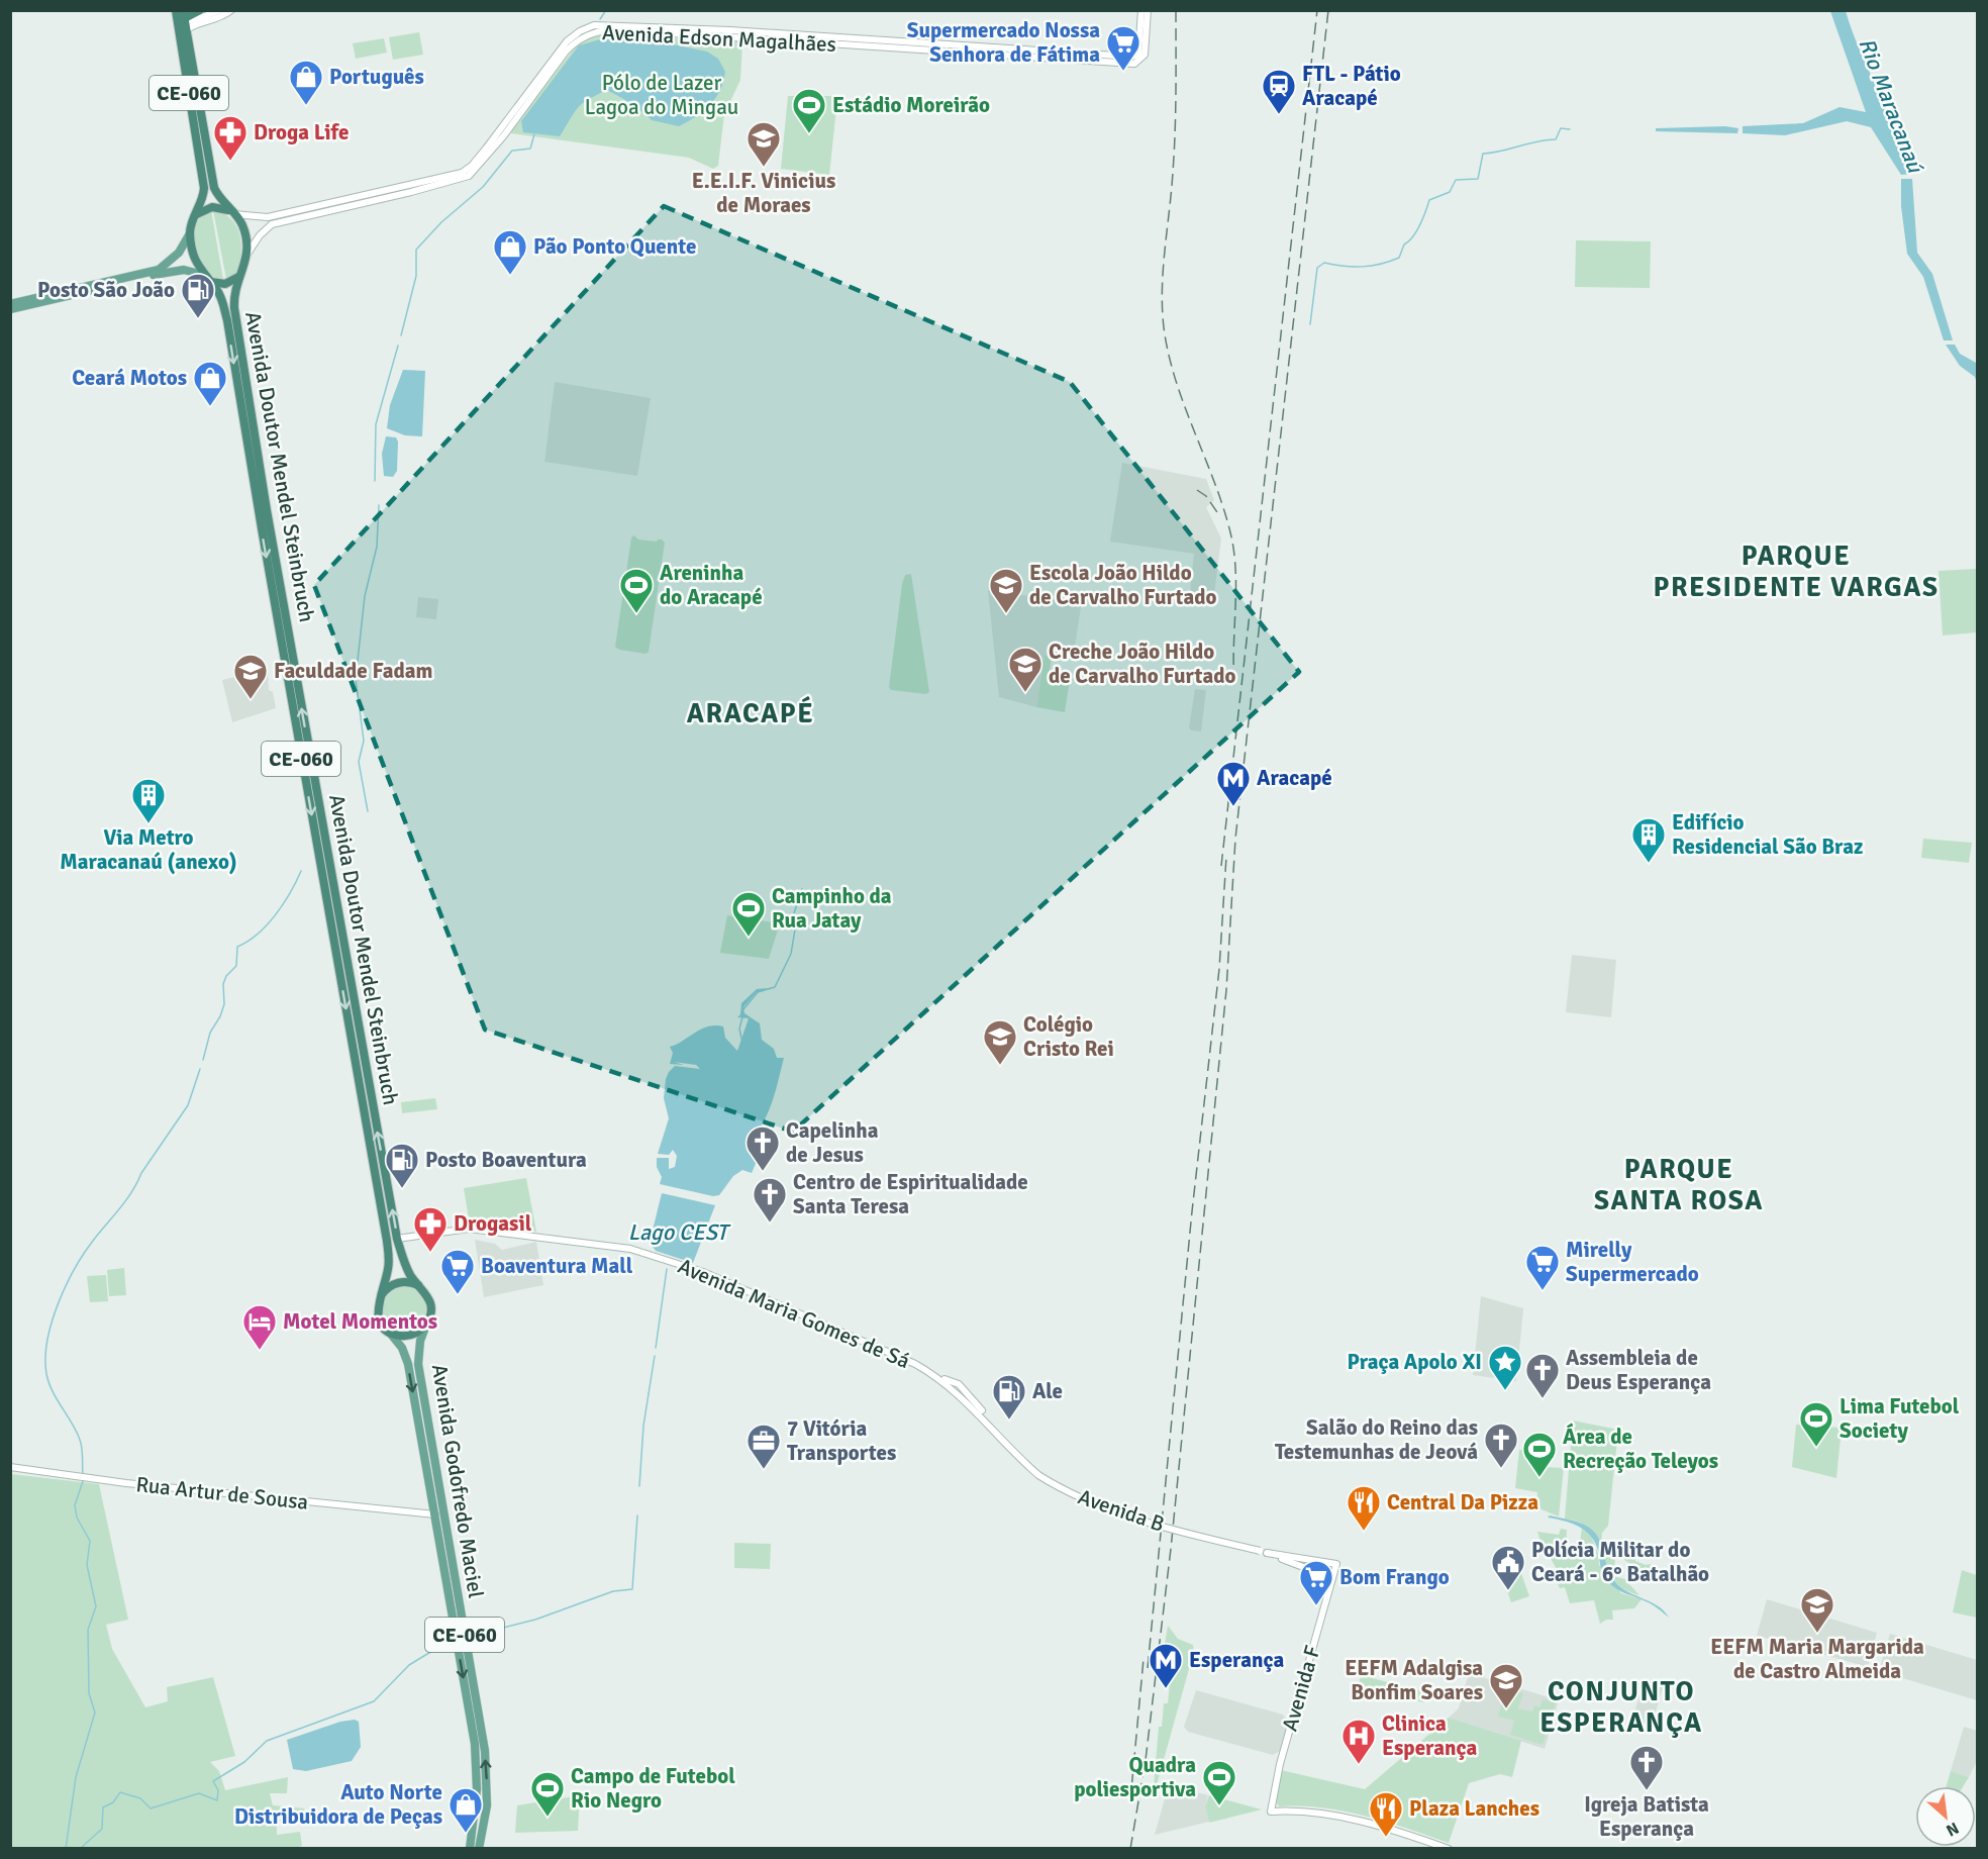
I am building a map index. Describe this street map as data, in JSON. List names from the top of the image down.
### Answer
{
  "streets": {
    "highway": ["CE-060", "Avenida Doutor Mendel Steinbruch", "Avenida Godofredo Maciel"],
    "street": [
      "Avenida Edson Magalhães",
      "Avenida Maria Gomes de Sá",
      "Rua Artur de Sousa",
      "Avenida B",
      "Avenida F"
    ]
  },
  "crossings": [
    ["Avenida Edson Magalhães", "CE-060"],
    ["Avenida Edson Magalhães", "Avenida Doutor Mendel Steinbruch"],
    ["CE-060", "Avenida Doutor Mendel Steinbruch"],
    ["Avenida Doutor Mendel Steinbruch", "Avenida Maria Gomes de Sá"],
    ["Avenida Doutor Mendel Steinbruch", "Avenida Godofredo Maciel"],
    ["Avenida Maria Gomes de Sá", "Avenida Godofredo Maciel"],
    ["Avenida Maria Gomes de Sá", "Avenida B"],
    ["Avenida Godofredo Maciel", "Rua Artur de Sousa"],
    ["Avenida B", "Avenida F"]
  ],
  "districts": [
    "PARQUE PRESIDENTE VARGAS",
    "ARACAPÉ",
    "PARQUE SANTA ROSA",
    "CONJUNTO ESPERANÇA"
  ],
  "water": ["Rio Maracanaú", "Lago CEST"],
  "parks": ["Pólo de Lazer Lagoa do Mingau"],
  "places": {
    "supermarket": [
      "Supermercado Nossa Senhora de Fátima",
      "Mirelly Supermercado",
      "Boaventura Mall",
      "Bom Frango"
    ],
    "shop": [
      "Português",
      "Pão Ponto Quente",
      "Ceará Motos",
      "Auto Norte Distribuidora de Peças"
    ],
    "station": ["FTL - Pátio Aracapé"],
    "sports": [
      "Estádio Moreirão",
      "Areninha do Aracapé",
      "Campinho da Rua Jatay",
      "Lima Futebol Society",
      "Área de Recreção Teleyos",
      "Quadra poliesportiva",
      "Campo de Futebol Rio Negro"
    ],
    "pharmacy": ["Droga Life", "Drogasil"],
    "school or university": [
      "E.E.I.F. Vinicius de Moraes",
      "Escola João Hildo de Carvalho Furtado",
      "Creche João Hildo de Carvalho Furtado",
      "Faculdade Fadam",
      "Colégio Cristo Rei",
      "EEFM Maria Margarida de Castro Almeida",
      "EEFM Adalgisa Bonfim Soares"
    ],
    "fuel station": ["Posto São João", "Posto Boaventura", "Ale"],
    "metro station": ["Aracapé", "Esperança"],
    "building": ["Via Metro Maracanaú (anexo)", "Edifício Residencial São Braz"],
    "church": [
      "Capelinha de Jesus",
      "Centro de Espiritualidade Santa Teresa",
      "Assembleia de Deus Esperança",
      "Salão do Reino das Testemunhas de Jeová",
      "Igreja Batista Esperança"
    ],
    "hotel": ["Motel Momentos"],
    "place": ["Praça Apolo XI"],
    "office": ["7 Vitória Transportes"],
    "restaurant": ["Central Da Pizza", "Plaza Lanches"],
    "public building": ["Polícia Militar do Ceará - 6° Batalhão"],
    "hospital": ["Clinica Esperança"]
  },
  "north": "bottom right"
}
